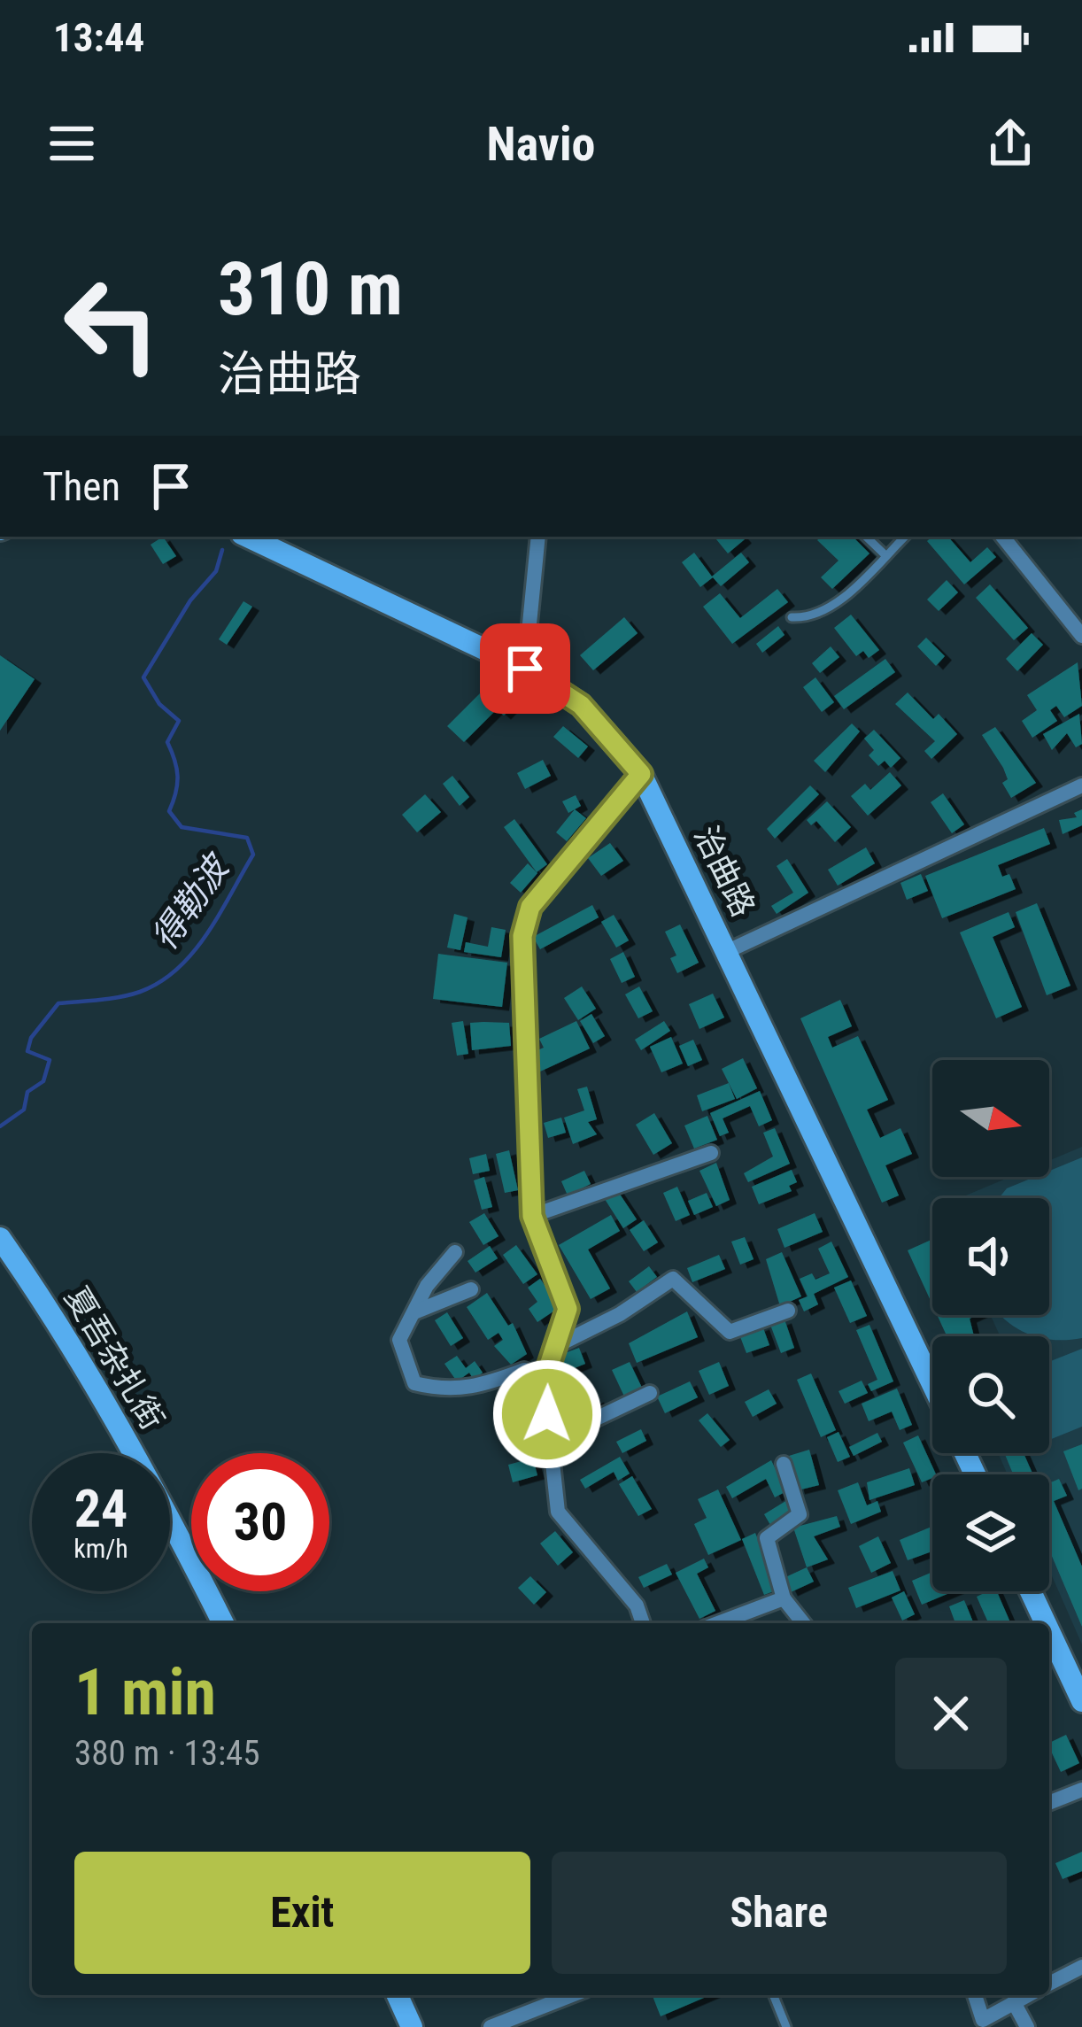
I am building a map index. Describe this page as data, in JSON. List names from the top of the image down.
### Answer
{
  "streets": {
    "main road": ["治曲路", "夏吾杂扎街"]
  },
  "water": ["得勒波"],
  "north": "right",
  "page": {
    "status": "13:44",
    "header": "Navio",
    "turn": ["310 m", "治曲路"],
    "then": "Then",
    "speed": "24 km/h",
    "limit": "30",
    "heading": ["1 min", "380 m · 13:45"],
    "buttons": ["Exit", "Share"]
  }
}
